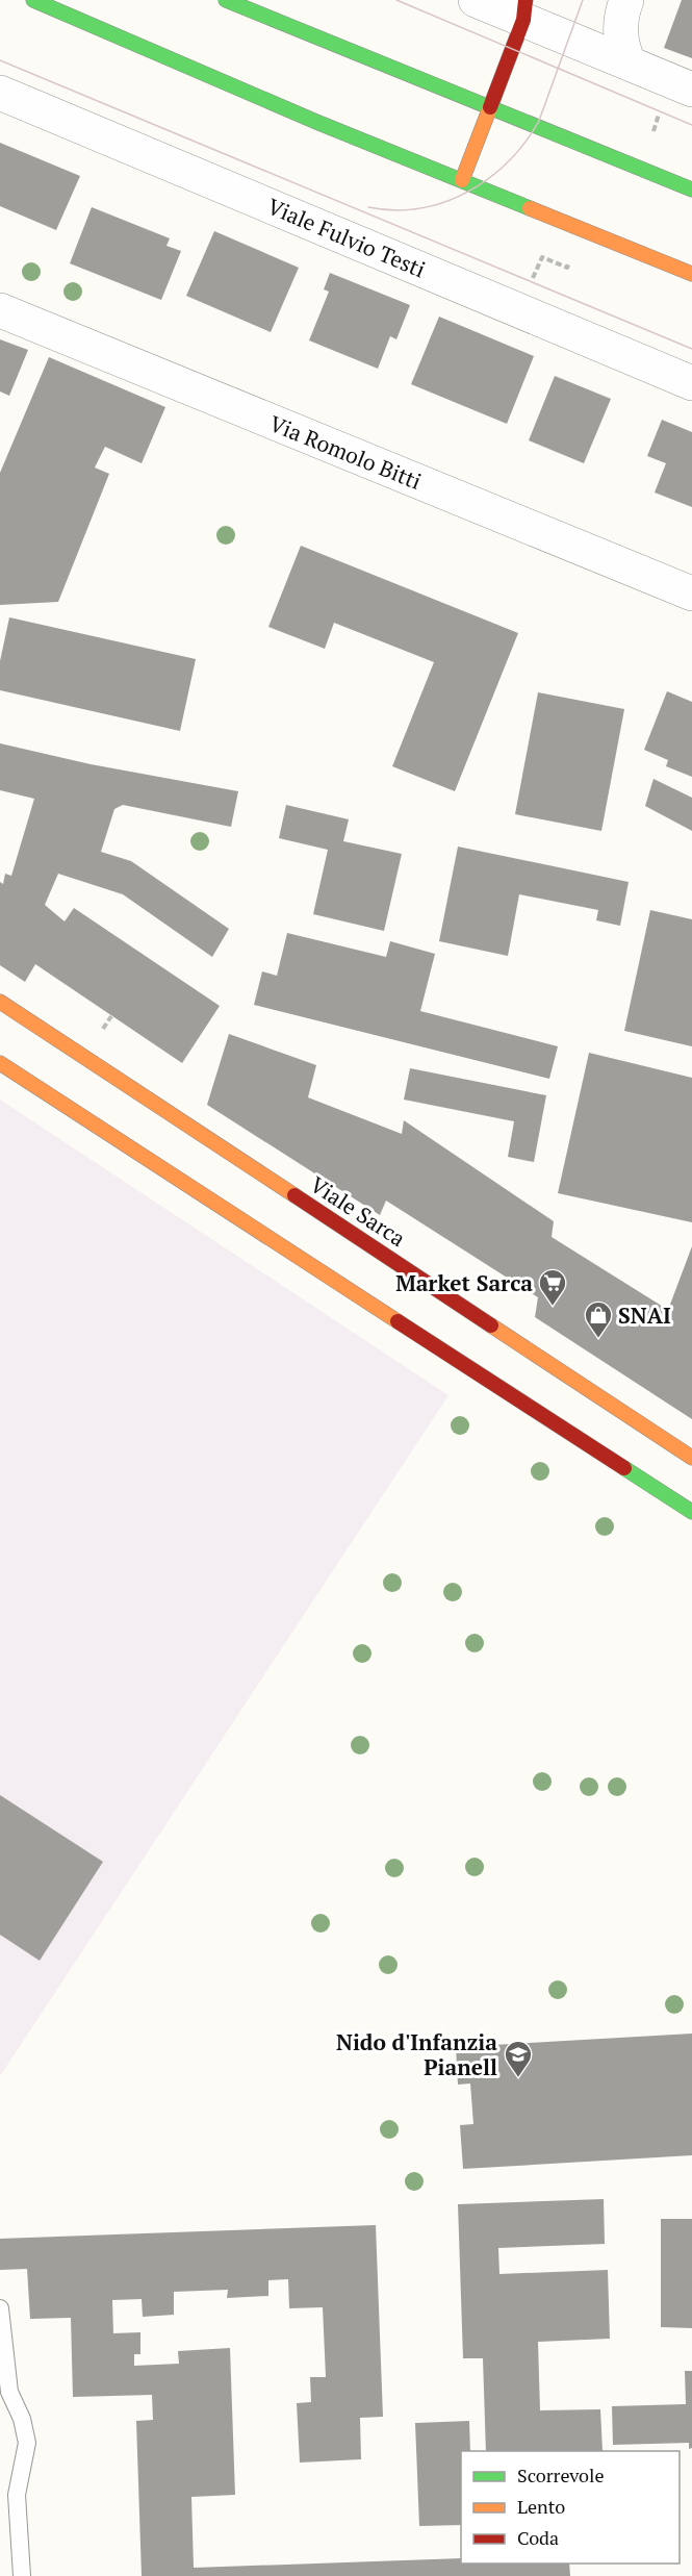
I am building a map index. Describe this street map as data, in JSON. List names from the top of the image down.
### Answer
{
  "streets": {
    "street": ["Viale Fulvio Testi", "Via Romolo Bitti", "Viale Sarca"]
  },
  "places": {
    "supermarket": ["Market Sarca"],
    "shop": ["SNAI"],
    "school or university": ["Nido d'Infanzia Pianell"]
  },
  "legend": ["Scorrevole", "Lento", "Coda"]
}
